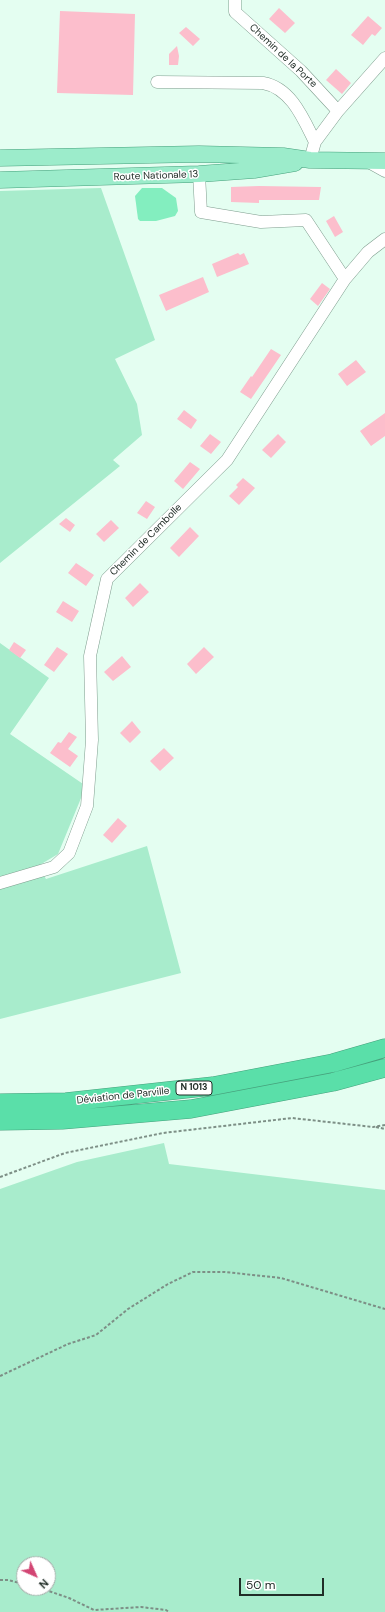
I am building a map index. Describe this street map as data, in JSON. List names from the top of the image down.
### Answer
{
  "streets": {
    "highway": ["N 1013", "Déviation de Parville"],
    "main road": ["Route Nationale 13"],
    "street": ["Chemin de la Porte", "Chemin de Cambolle"]
  },
  "scale_bar": "50 m",
  "north": "bottom right"
}
